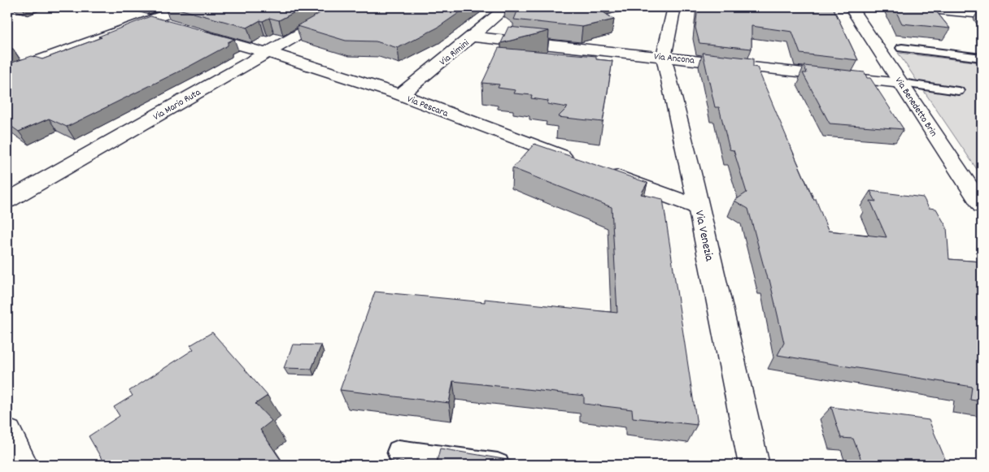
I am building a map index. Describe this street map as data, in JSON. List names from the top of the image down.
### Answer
{
  "streets": {
    "street": [
      "Via Rimini",
      "Via Ancona",
      "Via Mario Ruta",
      "Via Pescara",
      "Via Benedetto Brin",
      "Via Venezia"
    ]
  },
  "crossings": [
    ["Via Rimini", "Via Ancona"],
    ["Via Rimini", "Via Pescara"],
    ["Via Ancona", "Via Benedetto Brin"],
    ["Via Ancona", "Via Venezia"],
    ["Via Mario Ruta", "Via Pescara"]
  ]
}
